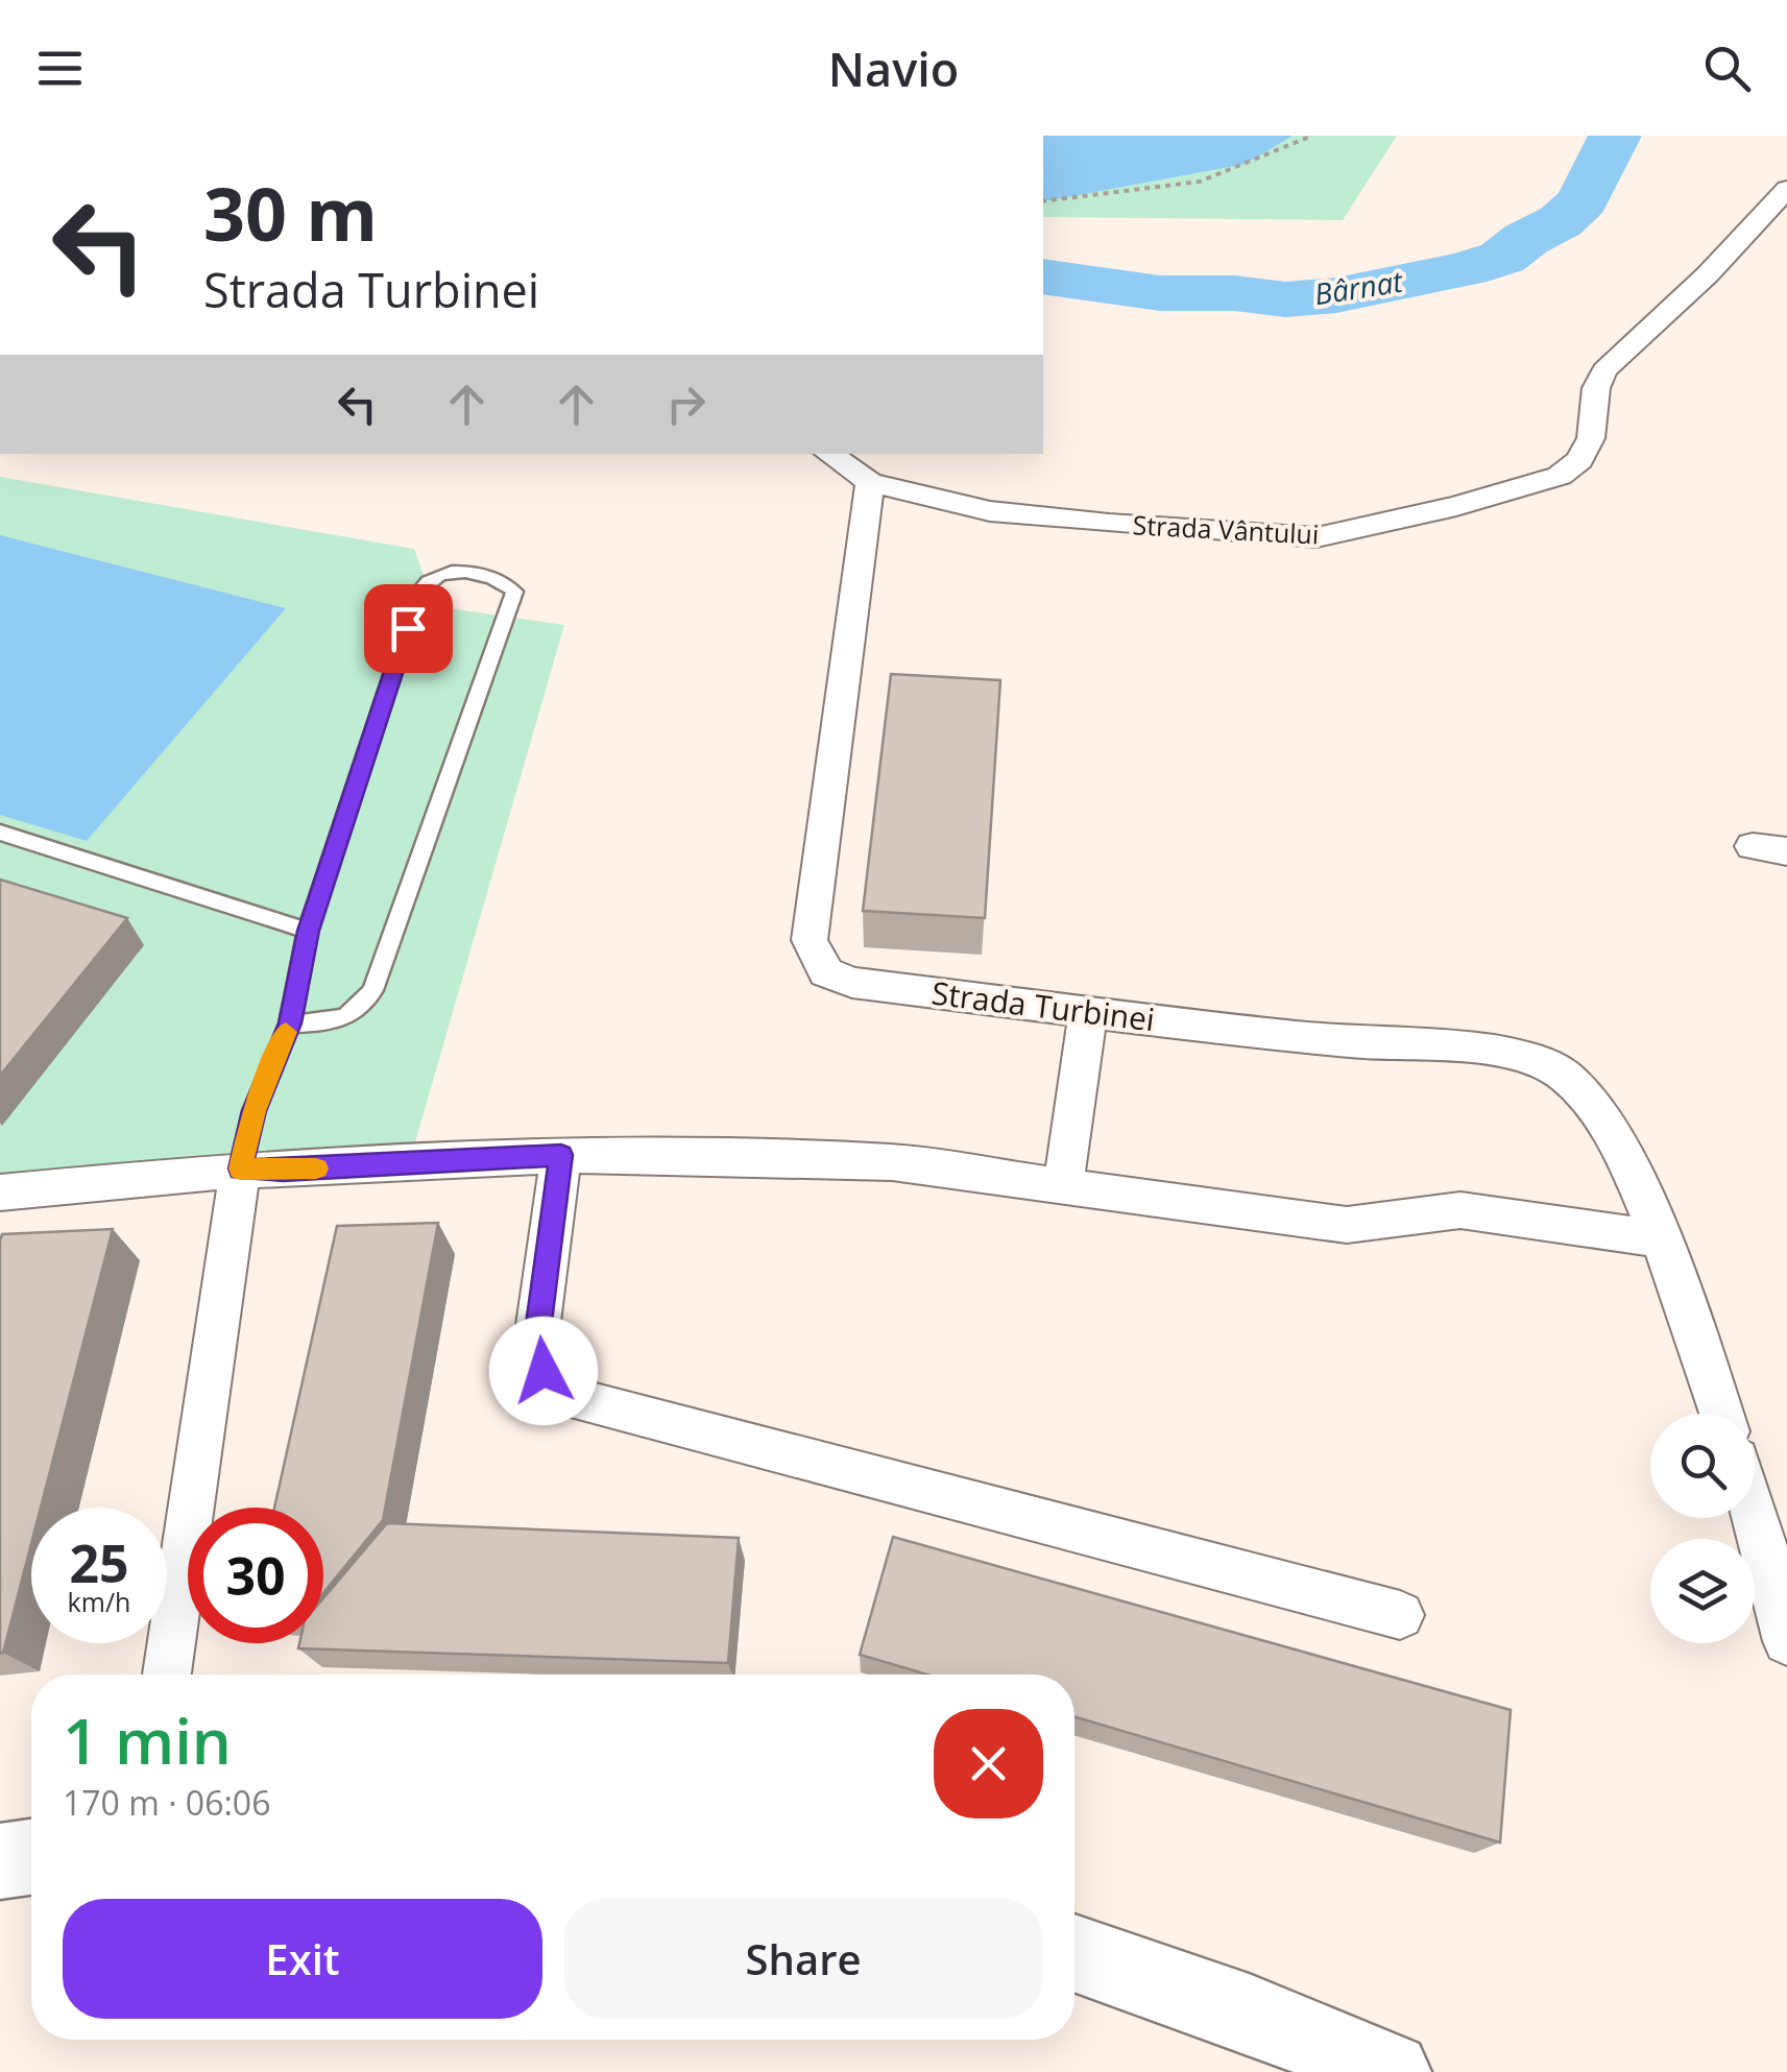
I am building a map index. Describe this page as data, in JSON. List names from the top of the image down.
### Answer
{
  "streets": {
    "street": ["Strada Vântului", "Strada Turbinei"]
  },
  "crossings": [
    ["Strada Vântului", "Strada Turbinei"]
  ],
  "water": ["Bârnat"],
  "page": {
    "header": "Navio",
    "turn": ["30 m", "Strada Turbinei"],
    "speed": "25 km/h",
    "limit": "30",
    "heading": ["1 min", "170 m · 06:06"],
    "buttons": ["Exit", "Share"]
  }
}
